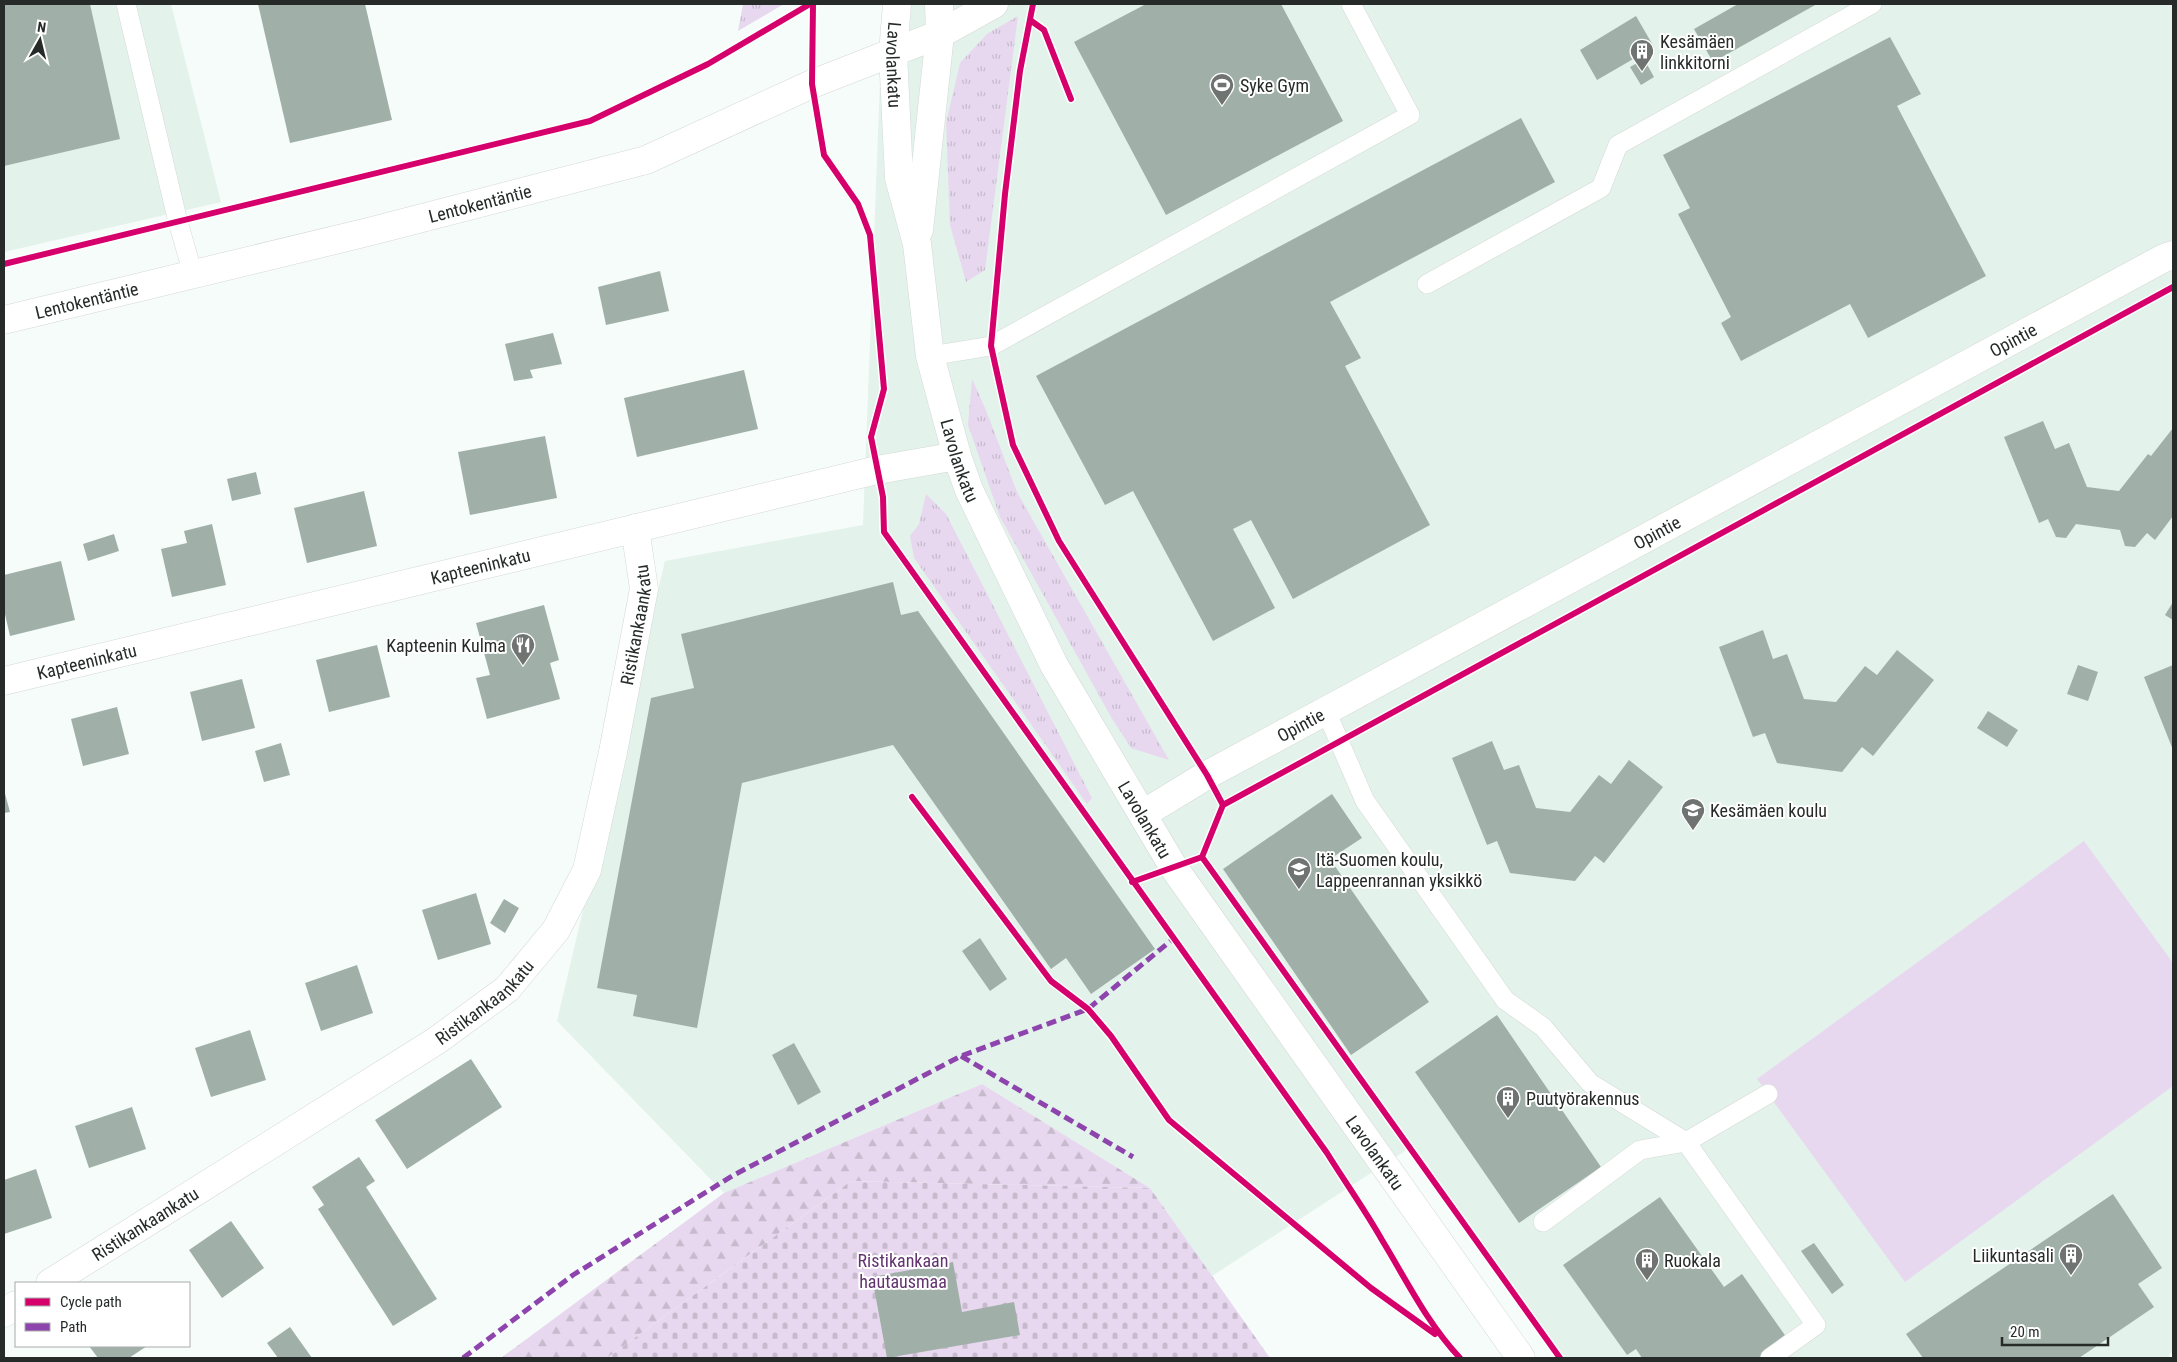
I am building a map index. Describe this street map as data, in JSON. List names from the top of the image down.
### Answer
{
  "streets": {
    "street": [
      "Lavolankatu",
      "Lentokentäntie",
      "Opintie",
      "Kapteeninkatu",
      "Ristikankaankatu"
    ]
  },
  "crossings": [
    ["Lavolankatu", "Lentokentäntie"],
    ["Lavolankatu", "Opintie"],
    ["Lavolankatu", "Kapteeninkatu"],
    ["Kapteeninkatu", "Ristikankaankatu"]
  ],
  "parks": ["Ristikankaan hautausmaa"],
  "places": {
    "building": [
      "Kesämäen linkkitorni",
      "Puutyörakennus",
      "Liikuntasali",
      "Ruokala"
    ],
    "sports": ["Syke Gym"],
    "restaurant": ["Kapteenin Kulma"],
    "school or university": ["Kesämäen koulu", "Itä-Suomen koulu, Lappeenrannan yksikkö"]
  },
  "legend": ["Cycle path", "Path"],
  "scale_bar": "20 m",
  "north": "top"
}
